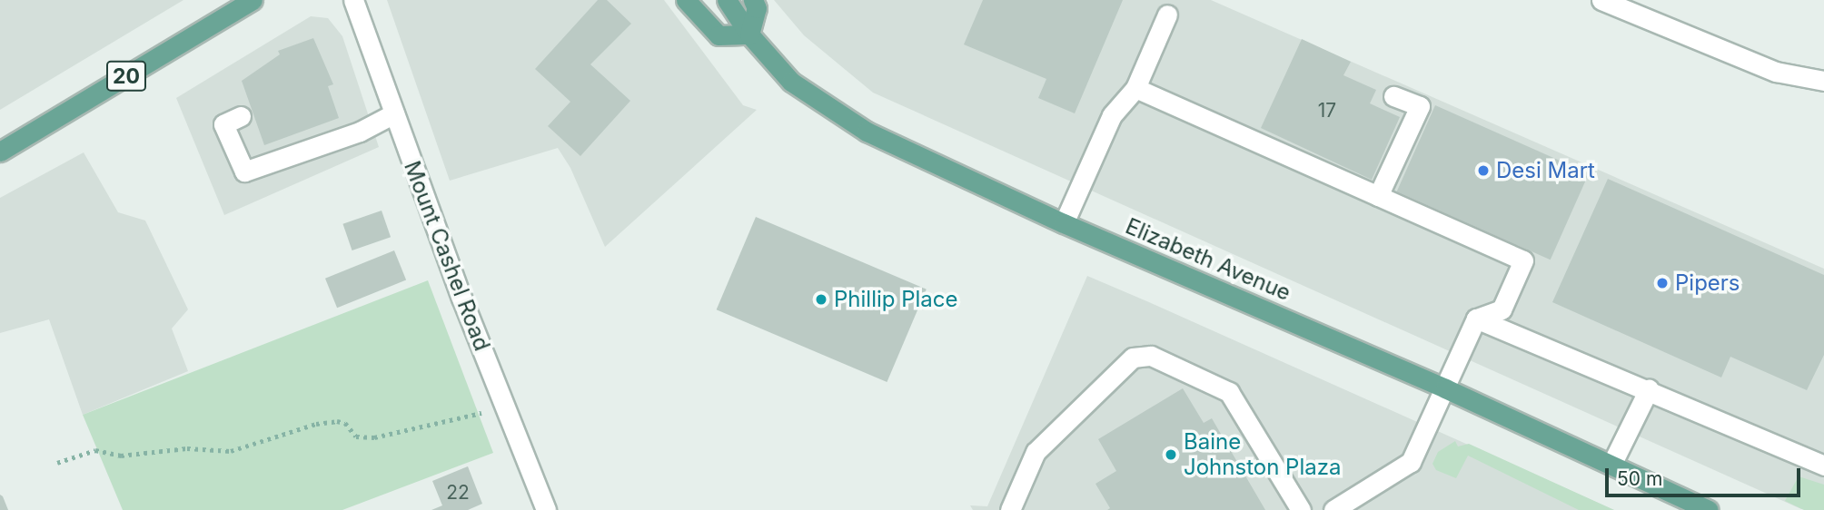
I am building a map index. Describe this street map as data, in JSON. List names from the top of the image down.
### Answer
{
  "streets": {
    "main road": ["20", "Elizabeth Avenue"],
    "street": ["Mount Cashel Road"]
  },
  "places": [
    "Desi Mart",
    "Pipers",
    "Phillip Place",
    "Baine Johnston Plaza"
  ],
  "house_numbers": ["17", "22"],
  "scale_bar": "50 m"
}
